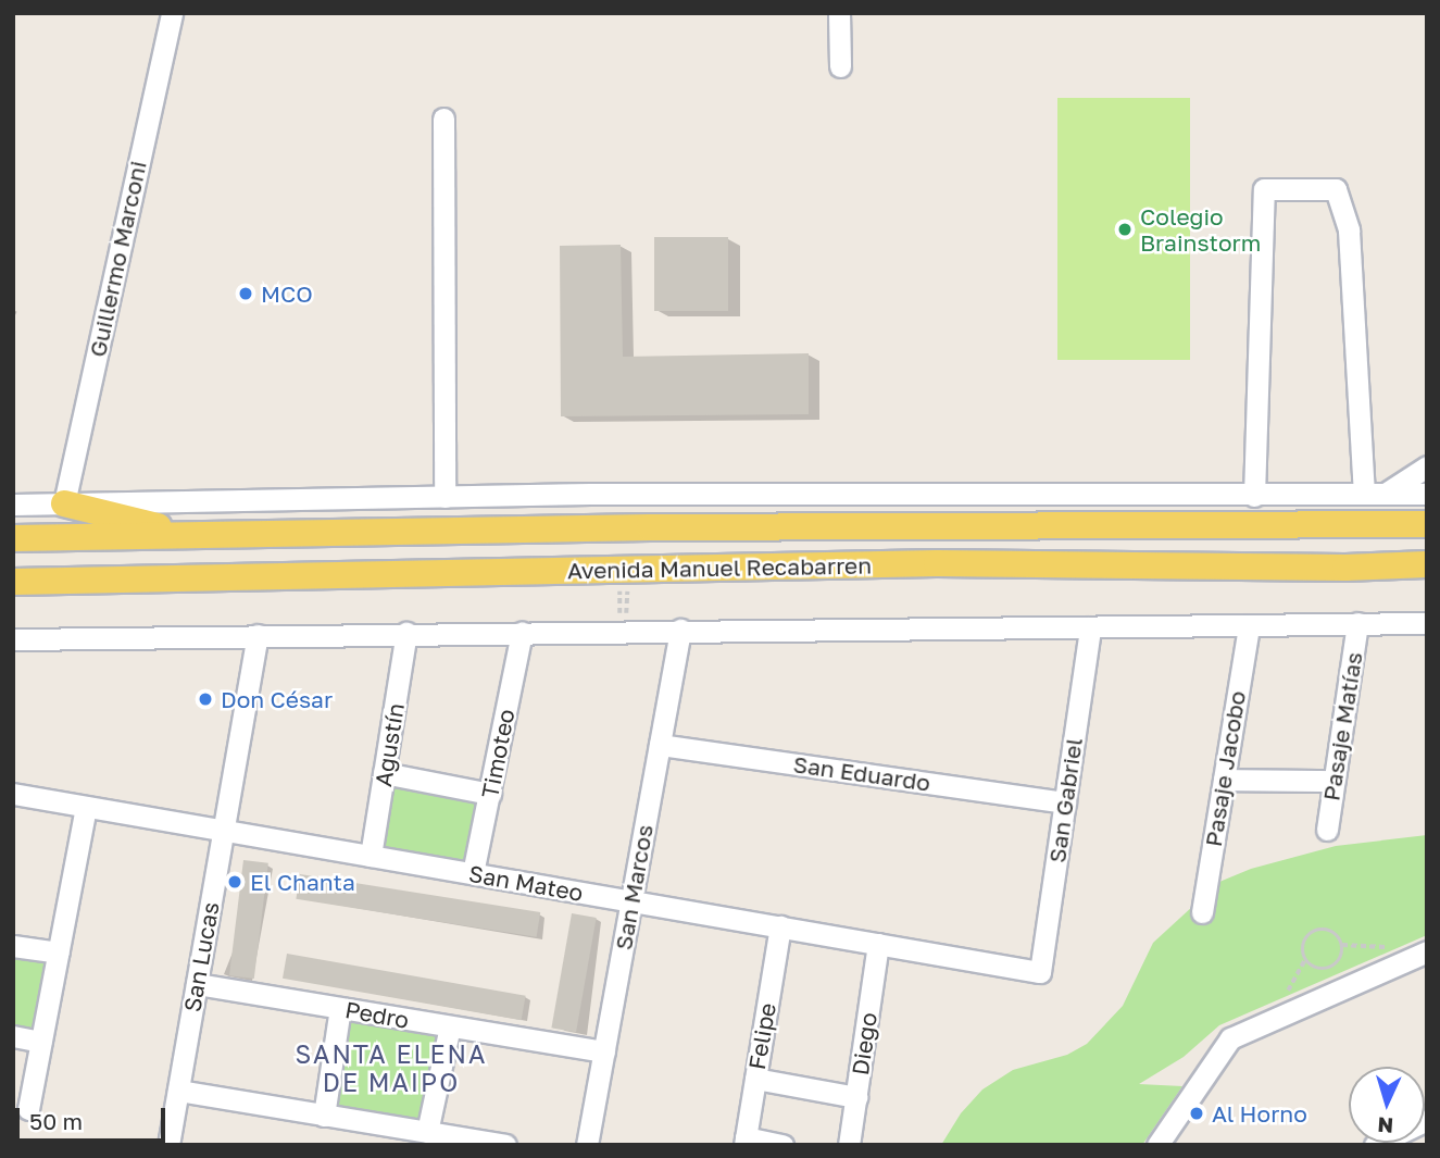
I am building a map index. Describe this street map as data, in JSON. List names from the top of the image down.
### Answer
{
  "streets": {
    "main road": ["Avenida Manuel Recabarren"],
    "street": [
      "Guillermo Marconi",
      "Pasaje Matías",
      "Agustín",
      "Timoteo",
      "Pasaje Jacobo",
      "San Eduardo",
      "San Gabriel",
      "San Mateo",
      "San Marcos",
      "San Lucas",
      "Pedro",
      "Felipe",
      "Diego"
    ]
  },
  "crossings": [
    ["Agustín", "San Mateo"],
    ["Timoteo", "San Mateo"],
    ["San Eduardo", "San Gabriel"],
    ["San Eduardo", "San Marcos"],
    ["San Gabriel", "San Mateo"],
    ["San Mateo", "San Marcos"],
    ["San Mateo", "San Lucas"],
    ["San Mateo", "Felipe"],
    ["San Mateo", "Diego"],
    ["San Marcos", "Pedro"],
    ["San Lucas", "Pedro"]
  ],
  "districts": ["SANTA ELENA DE MAIPO"],
  "places": [
    "Colegio Brainstorm",
    "MCO",
    "Don César",
    "El Chanta",
    "Al Horno"
  ],
  "scale_bar": "50 m",
  "north": "bottom"
}
